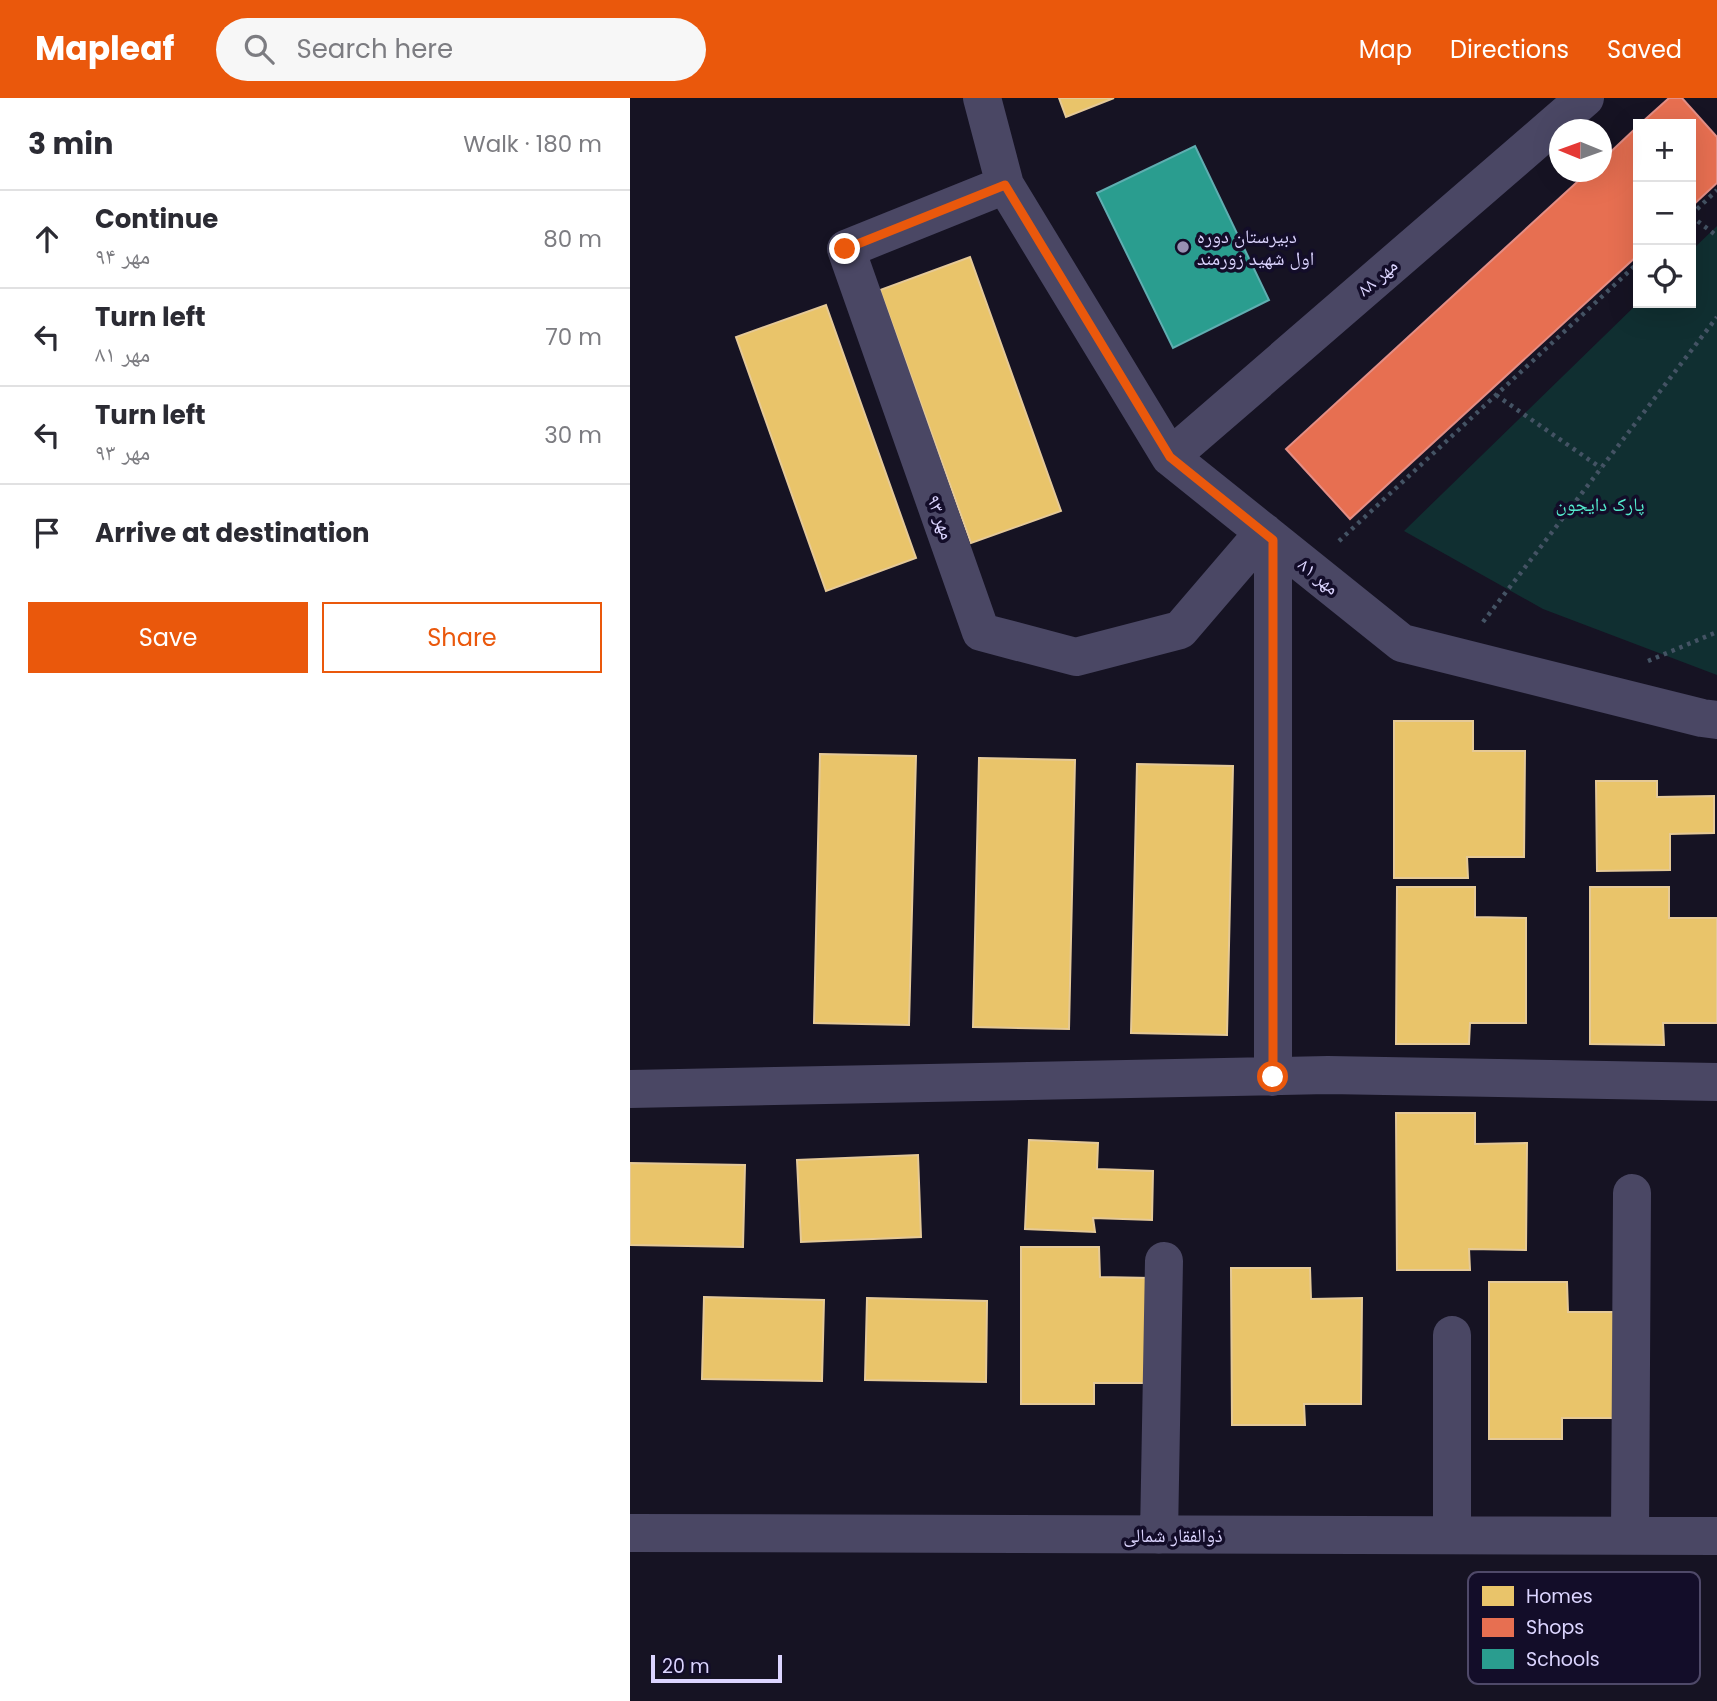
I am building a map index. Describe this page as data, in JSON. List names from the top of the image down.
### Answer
{
  "streets": {
    "street": [
      "مهر ۸۸",
      "مهر ۹۳",
      "مهر ۸۱",
      "ذوالفقار شمالی"
    ]
  },
  "crossings": [
    ["مهر ۸۸", "مهر ۸۱"],
    ["مهر ۹۳", "مهر ۸۱"]
  ],
  "parks": ["پارک دایجون"],
  "places": ["دبیرستان دوره اول شهید زورمند"],
  "legend": ["Homes", "Shops", "Schools"],
  "scale_bar": "20 m",
  "north": "left",
  "page": {
    "header": "Mapleaf",
    "search": "Search here",
    "nav": ["Map", "Directions", "Saved"],
    "heading": ["3 min", "Walk · 180 m"],
    "map_buttons": ["+", "−"],
    "list": [
      ["Continue", "مهر ۹۴", "80 m"],
      ["Turn left", "مهر ۸۱", "70 m"],
      ["Turn left", "مهر ۹۳", "30 m"],
      "Arrive at destination"
    ],
    "buttons": ["Save", "Share"],
    "scale": "20 m"
  }
}
